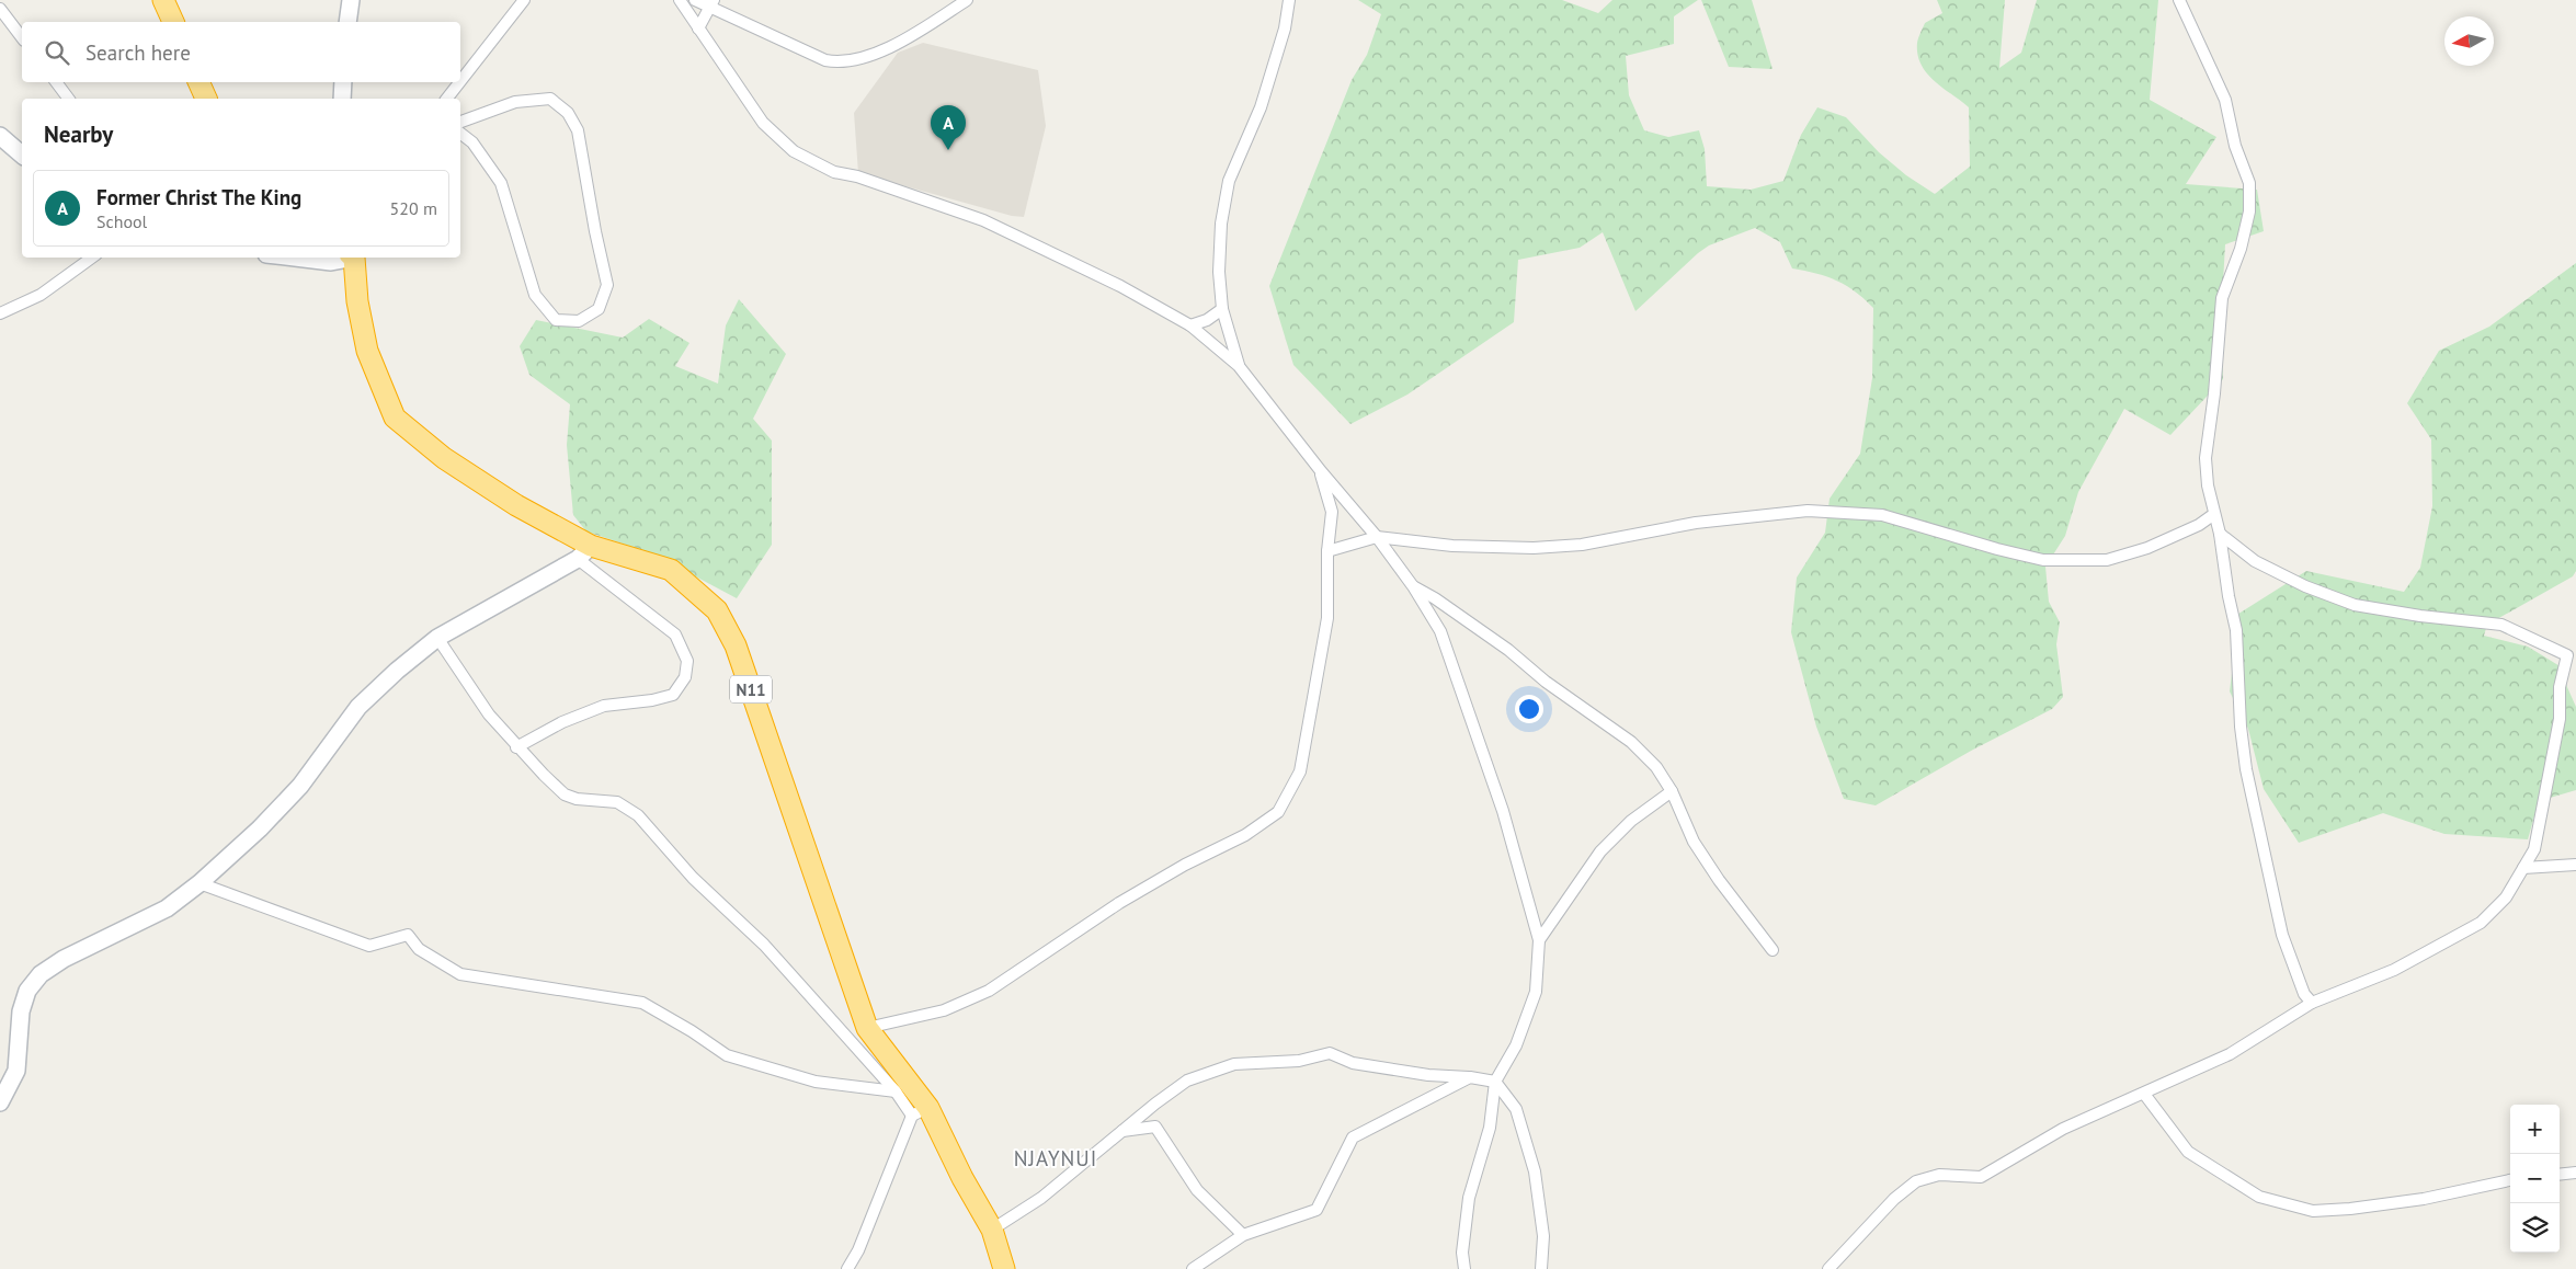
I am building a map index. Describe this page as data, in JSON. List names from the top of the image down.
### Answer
{
  "streets": {
    "highway": ["N11"]
  },
  "districts": ["NJAYNUI"],
  "north": "left",
  "page": {
    "search": "Search here",
    "heading": "Nearby",
    "pins": "A",
    "list": [
      {
        "mark": "A",
        "name": "Former Christ The King",
        "note": "School",
        "value": "520 m"
      }
    ],
    "map_buttons": ["+", "−"]
  }
}
